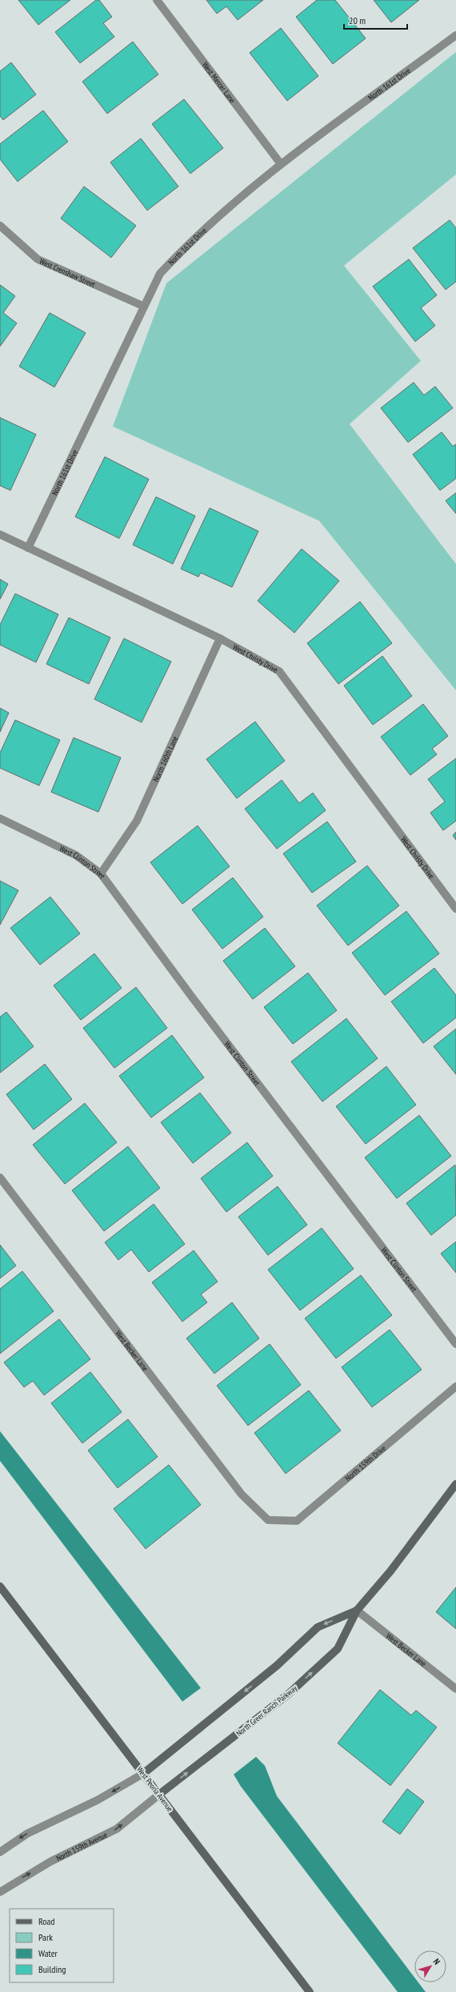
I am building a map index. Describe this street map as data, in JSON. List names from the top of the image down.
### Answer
{
  "streets": {
    "street": [
      "West Mercer Lane",
      "North 161st Drive",
      "West Crenshaw Street",
      "West Christy Drive",
      "North 160th Lane",
      "West Clinton Street",
      "West Becker Lane",
      "North 159th Drive",
      "North Greer Ranch Parkway",
      "West Peoria Avenue",
      "North 159th Avenue"
    ]
  },
  "crossings": [
    ["West Mercer Lane", "North 161st Drive"],
    ["North 161st Drive", "West Crenshaw Street"],
    ["North 161st Drive", "West Christy Drive"],
    ["West Christy Drive", "North 160th Lane"],
    ["North 160th Lane", "West Clinton Street"],
    ["West Becker Lane", "North 159th Drive"],
    ["West Becker Lane", "North Greer Ranch Parkway"],
    ["North Greer Ranch Parkway", "West Peoria Avenue"],
    ["North Greer Ranch Parkway", "North 159th Avenue"],
    ["West Peoria Avenue", "North 159th Avenue"]
  ],
  "legend": [
    "Road",
    "Park",
    "Water",
    "Building"
  ],
  "scale_bar": "20 m",
  "north": "top right"
}
